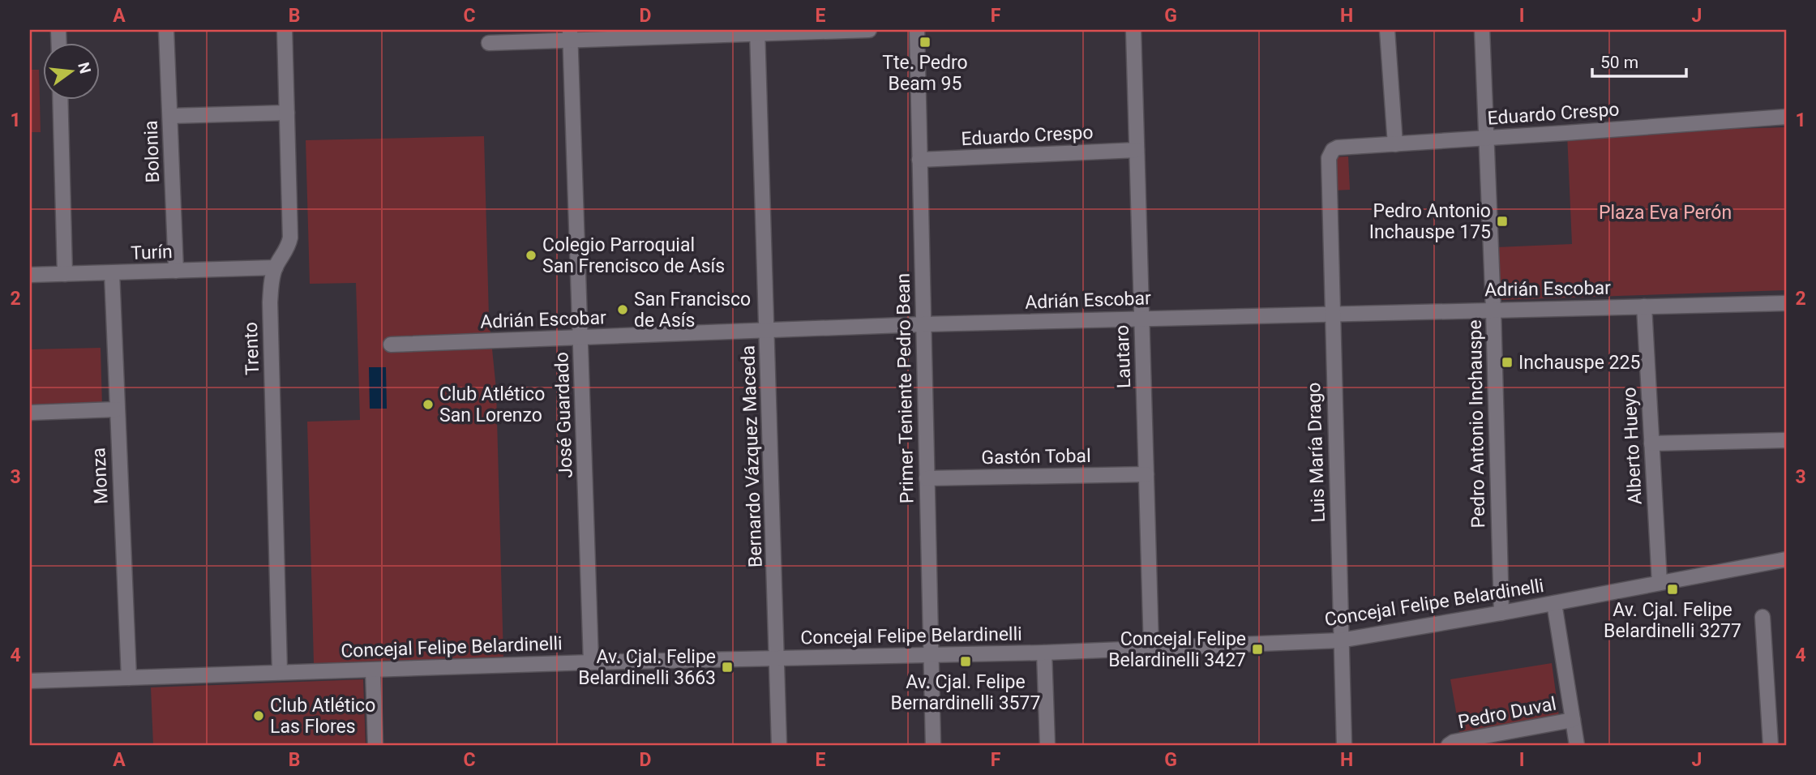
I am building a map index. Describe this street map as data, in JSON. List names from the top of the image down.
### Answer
{
  "streets": {
    "street": [
      "Eduardo Crespo",
      "Bolonia",
      "Turín",
      "Adrián Escobar",
      "Trento",
      "Lautaro",
      "Primer Teniente Pedro Bean",
      "José Guardado",
      "Pedro Antonio Inchauspe",
      "Alberto Hueyo",
      "Luis María Drago",
      "Bernardo Vázquez Maceda",
      "Gastón Tobal",
      "Monza",
      "Concejal Felipe Belardinelli",
      "Pedro Duval"
    ]
  },
  "crossings": [
    ["Eduardo Crespo", "Lautaro"],
    ["Eduardo Crespo", "Primer Teniente Pedro Bean"],
    ["Eduardo Crespo", "Pedro Antonio Inchauspe"],
    ["Eduardo Crespo", "Luis María Drago"],
    ["Bolonia", "Turín"],
    ["Turín", "Trento"],
    ["Turín", "Monza"],
    ["Adrián Escobar", "Lautaro"],
    ["Adrián Escobar", "Primer Teniente Pedro Bean"],
    ["Adrián Escobar", "José Guardado"],
    ["Adrián Escobar", "Pedro Antonio Inchauspe"],
    ["Adrián Escobar", "Alberto Hueyo"],
    ["Adrián Escobar", "Luis María Drago"],
    ["Adrián Escobar", "Bernardo Vázquez Maceda"],
    ["Trento", "Concejal Felipe Belardinelli"],
    ["Lautaro", "Gastón Tobal"],
    ["Lautaro", "Concejal Felipe Belardinelli"],
    ["Primer Teniente Pedro Bean", "Gastón Tobal"],
    ["Primer Teniente Pedro Bean", "Concejal Felipe Belardinelli"],
    ["José Guardado", "Concejal Felipe Belardinelli"],
    ["Pedro Antonio Inchauspe", "Concejal Felipe Belardinelli"],
    ["Alberto Hueyo", "Concejal Felipe Belardinelli"],
    ["Luis María Drago", "Concejal Felipe Belardinelli"],
    ["Bernardo Vázquez Maceda", "Concejal Felipe Belardinelli"],
    ["Monza", "Concejal Felipe Belardinelli"]
  ],
  "parks": ["Plaza Eva Perón"],
  "places": {
    "transit": [
      "Tte. Pedro Beam 95",
      "Pedro Antonio Inchauspe 175",
      "Inchauspe 225",
      "Av. Cjal. Felipe Belardinelli 3277",
      "Concejal Felipe Belardinelli 3427",
      "Av. Cjal. Felipe Bernardinelli 3577",
      "Av. Cjal. Felipe Belardinelli 3663"
    ],
    "other": [
      "Colegio Parroquial San Frencisco de Asís",
      "San Francisco de Asís",
      "Club Atlético San Lorenzo",
      "Club Atlético Las Flores"
    ]
  },
  "scale_bar": "50 m",
  "north": "right",
  "grid": {
    "columns": [
      "A",
      "B",
      "C",
      "D",
      "E",
      "F",
      "G",
      "H",
      "I",
      "J"
    ],
    "rows": [
      "1",
      "2",
      "3",
      "4"
    ]
  }
}
